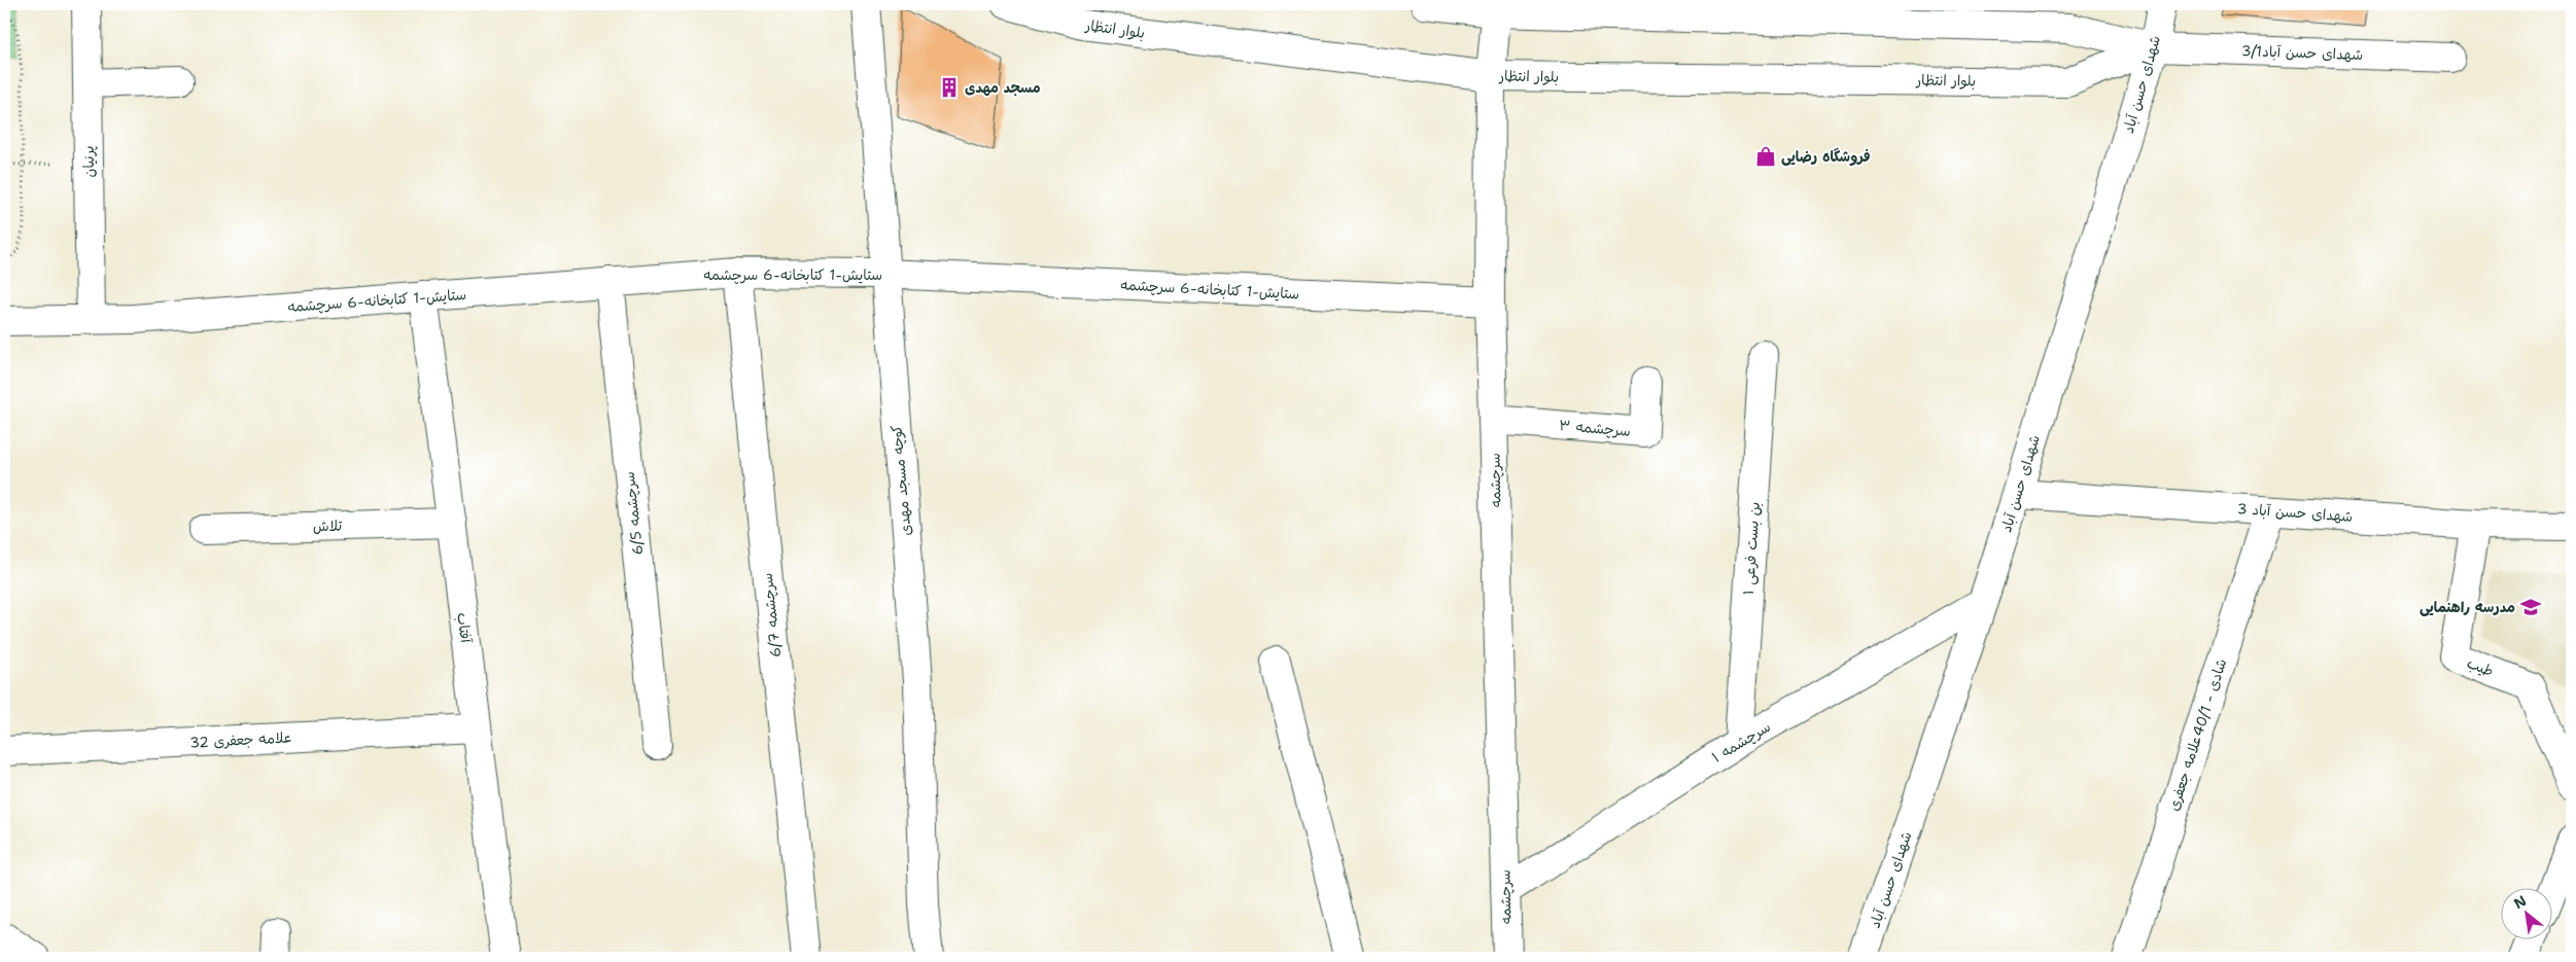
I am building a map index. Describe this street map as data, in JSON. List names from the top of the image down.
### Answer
{
  "streets": {
    "street": [
      "بلوار انتظار",
      "3/1شهدای حسن آباد",
      "شهدای حسن آباد",
      "پرنیان",
      "ستایش-1 کتابخانه-6 سرچشمه",
      "سرچشمه ۳",
      "کوچه مسجد مهدی",
      "سرچشمه",
      "شهدای حسن آباد 3",
      "سرچشمه 6/5",
      "تلاش",
      "بن بست فرعی ۱",
      "سرچشمه 6/7",
      "آفتاب",
      "طیب",
      "شادی - 40/1علامه جعفری",
      "علامه جعفری 32",
      "سرچشمه ۱"
    ]
  },
  "crossings": [
    ["بلوار انتظار", "3/1شهدای حسن آباد"],
    ["بلوار انتظار", "شهدای حسن آباد"],
    ["بلوار انتظار", "سرچشمه"],
    ["3/1شهدای حسن آباد", "شهدای حسن آباد"],
    ["شهدای حسن آباد", "شهدای حسن آباد 3"],
    ["شهدای حسن آباد", "سرچشمه ۱"],
    ["پرنیان", "ستایش-1 کتابخانه-6 سرچشمه"],
    ["ستایش-1 کتابخانه-6 سرچشمه", "کوچه مسجد مهدی"],
    ["ستایش-1 کتابخانه-6 سرچشمه", "سرچشمه"],
    ["ستایش-1 کتابخانه-6 سرچشمه", "سرچشمه 6/5"],
    ["ستایش-1 کتابخانه-6 سرچشمه", "سرچشمه 6/7"],
    ["ستایش-1 کتابخانه-6 سرچشمه", "آفتاب"],
    ["سرچشمه ۳", "سرچشمه"],
    ["سرچشمه", "سرچشمه ۱"],
    ["شهدای حسن آباد 3", "طیب"],
    ["شهدای حسن آباد 3", "شادی - 40/1علامه جعفری"],
    ["تلاش", "آفتاب"],
    ["بن بست فرعی ۱", "سرچشمه ۱"],
    ["آفتاب", "علامه جعفری 32"]
  ],
  "places": {
    "building": ["مسجد مهدی"],
    "shop": ["فروشگاه رضایی"],
    "school or university": ["مدرسه راهنمایی"]
  },
  "north": "top left"
}
